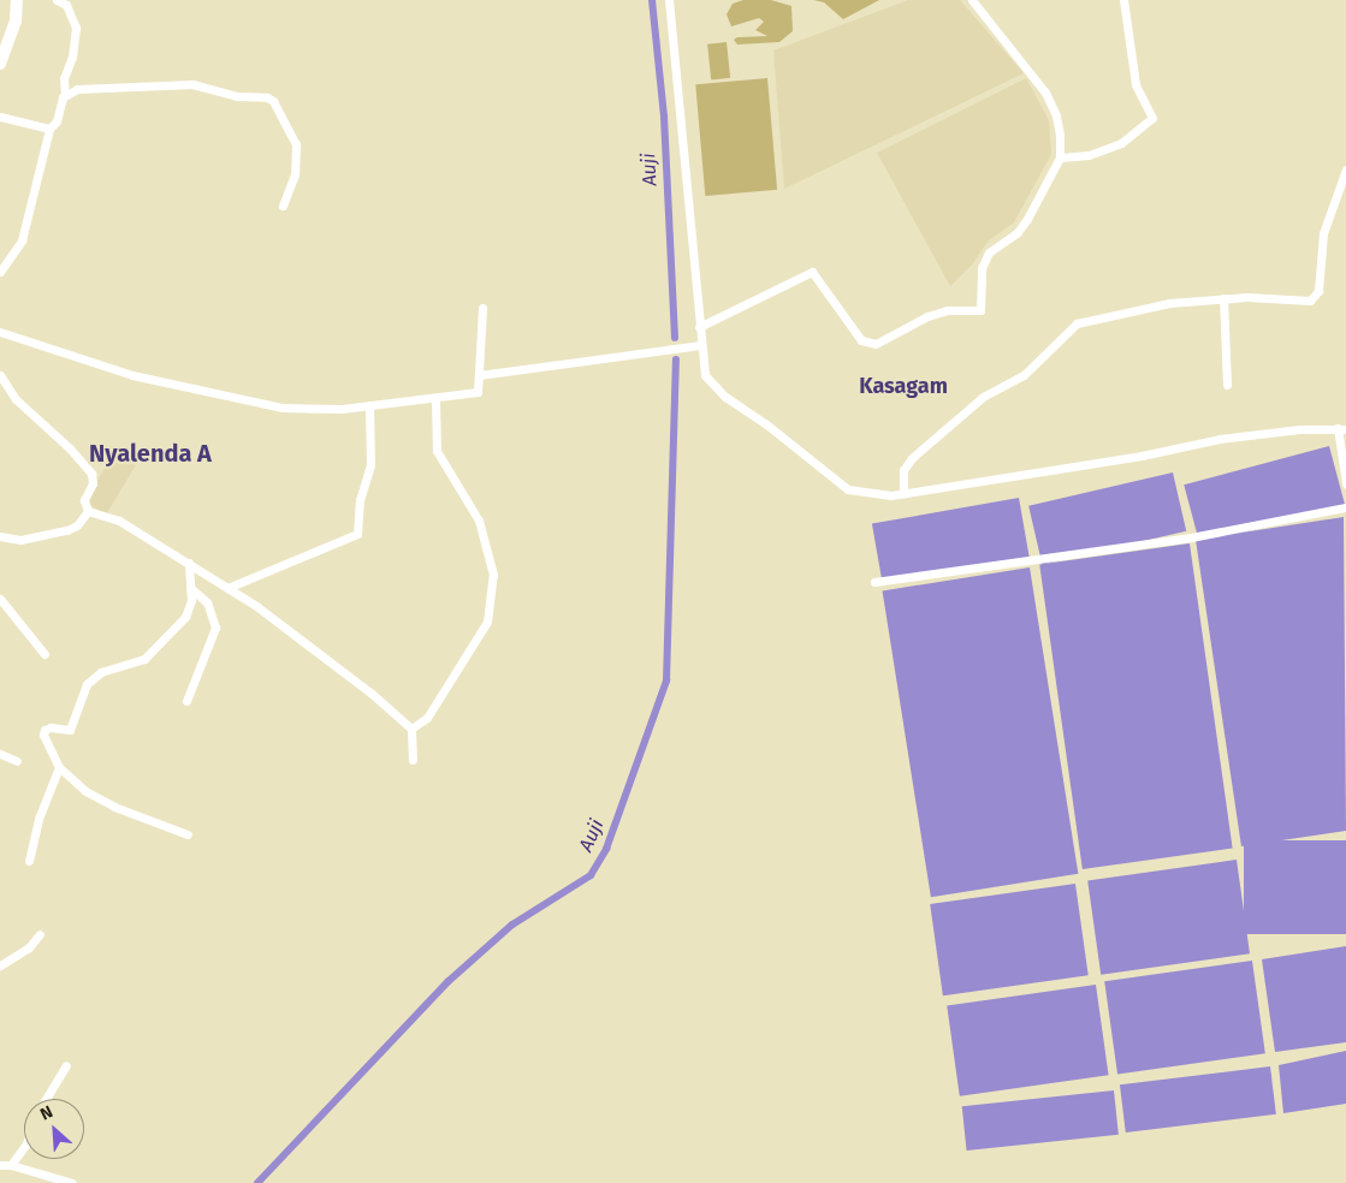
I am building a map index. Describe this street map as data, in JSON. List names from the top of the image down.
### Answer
{
  "districts": ["Kasagam", "Nyalenda A"],
  "water": ["Auji"],
  "north": "top left"
}
